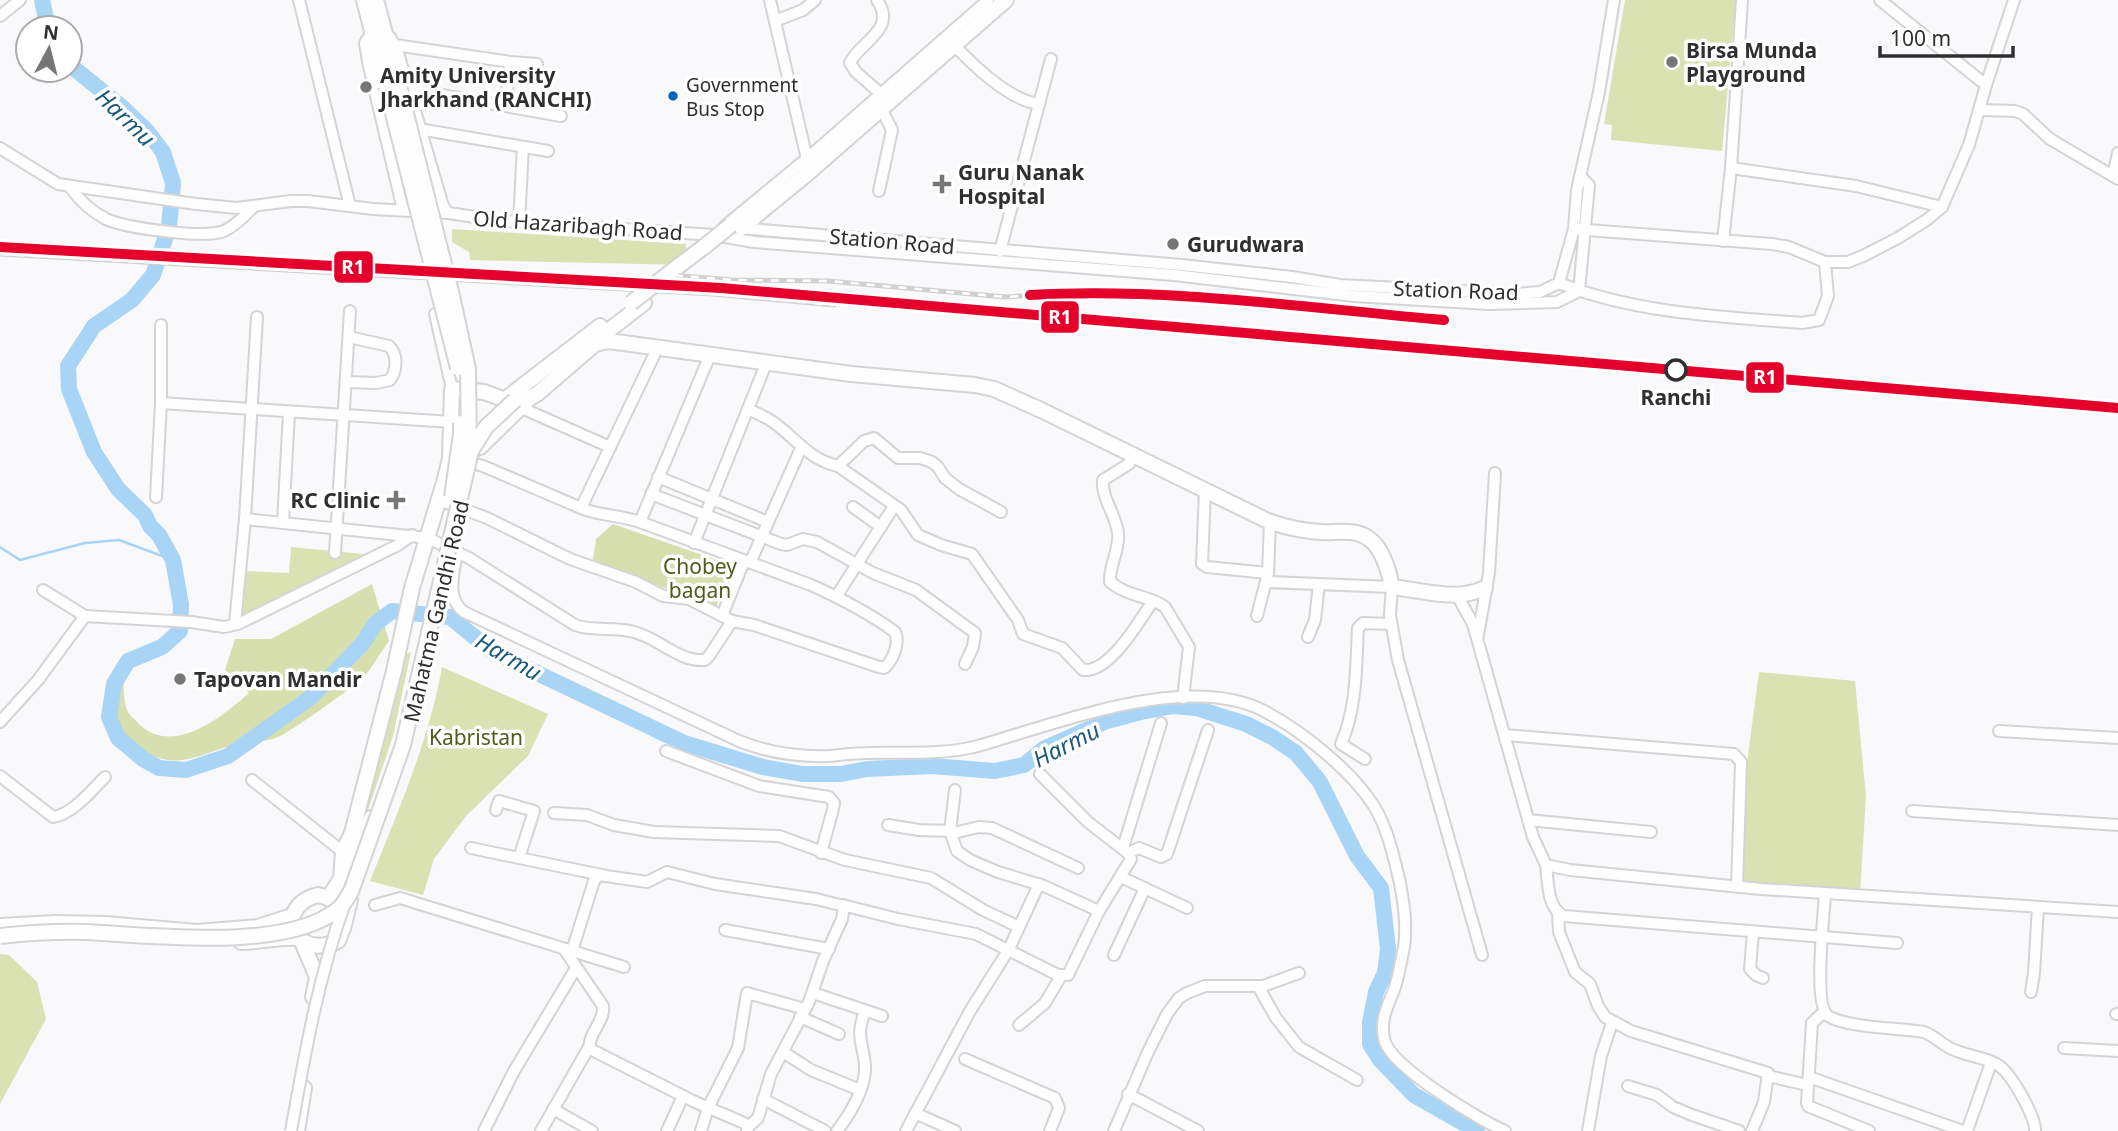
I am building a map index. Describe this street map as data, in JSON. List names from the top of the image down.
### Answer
{
  "streets": {
    "main road": ["Mahatma Gandhi Road"],
    "street": ["Old Hazaribagh Road", "Station Road"]
  },
  "crossings": [
    ["Old Hazaribagh Road", "Mahatma Gandhi Road"]
  ],
  "water": ["Harmu"],
  "parks": ["Chobey bagan", "Kabristan"],
  "places": {
    "other": [
      "Birsa Munda Playground",
      "Amity University Jharkhand (RANCHI)",
      "Government Bus Stop",
      "Gurudwara",
      "Ranchi",
      "Tapovan Mandir"
    ],
    "health": ["Guru Nanak Hospital", "RC Clinic"]
  },
  "lines": ["transit line R1"],
  "scale_bar": "100 m",
  "north": "top"
}
